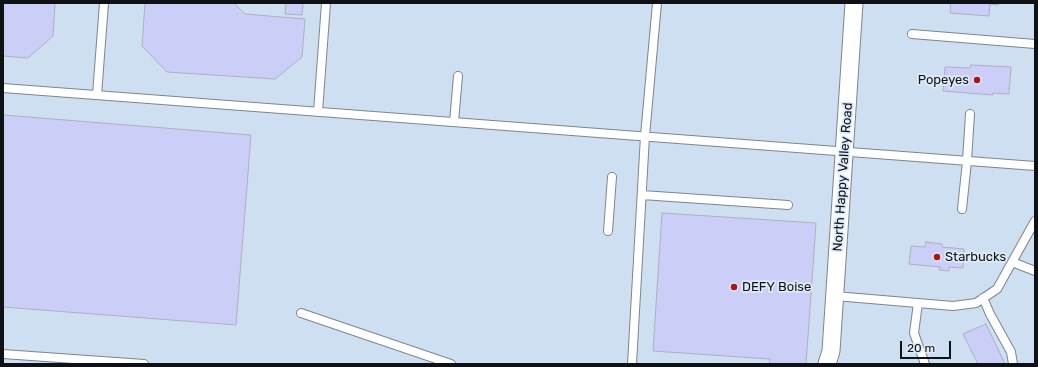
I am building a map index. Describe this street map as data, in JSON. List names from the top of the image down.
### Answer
{
  "streets": {
    "street": ["North Happy Valley Road"]
  },
  "places": ["Popeyes", "Starbucks", "DEFY Boise"],
  "scale_bar": "20 m"
}
